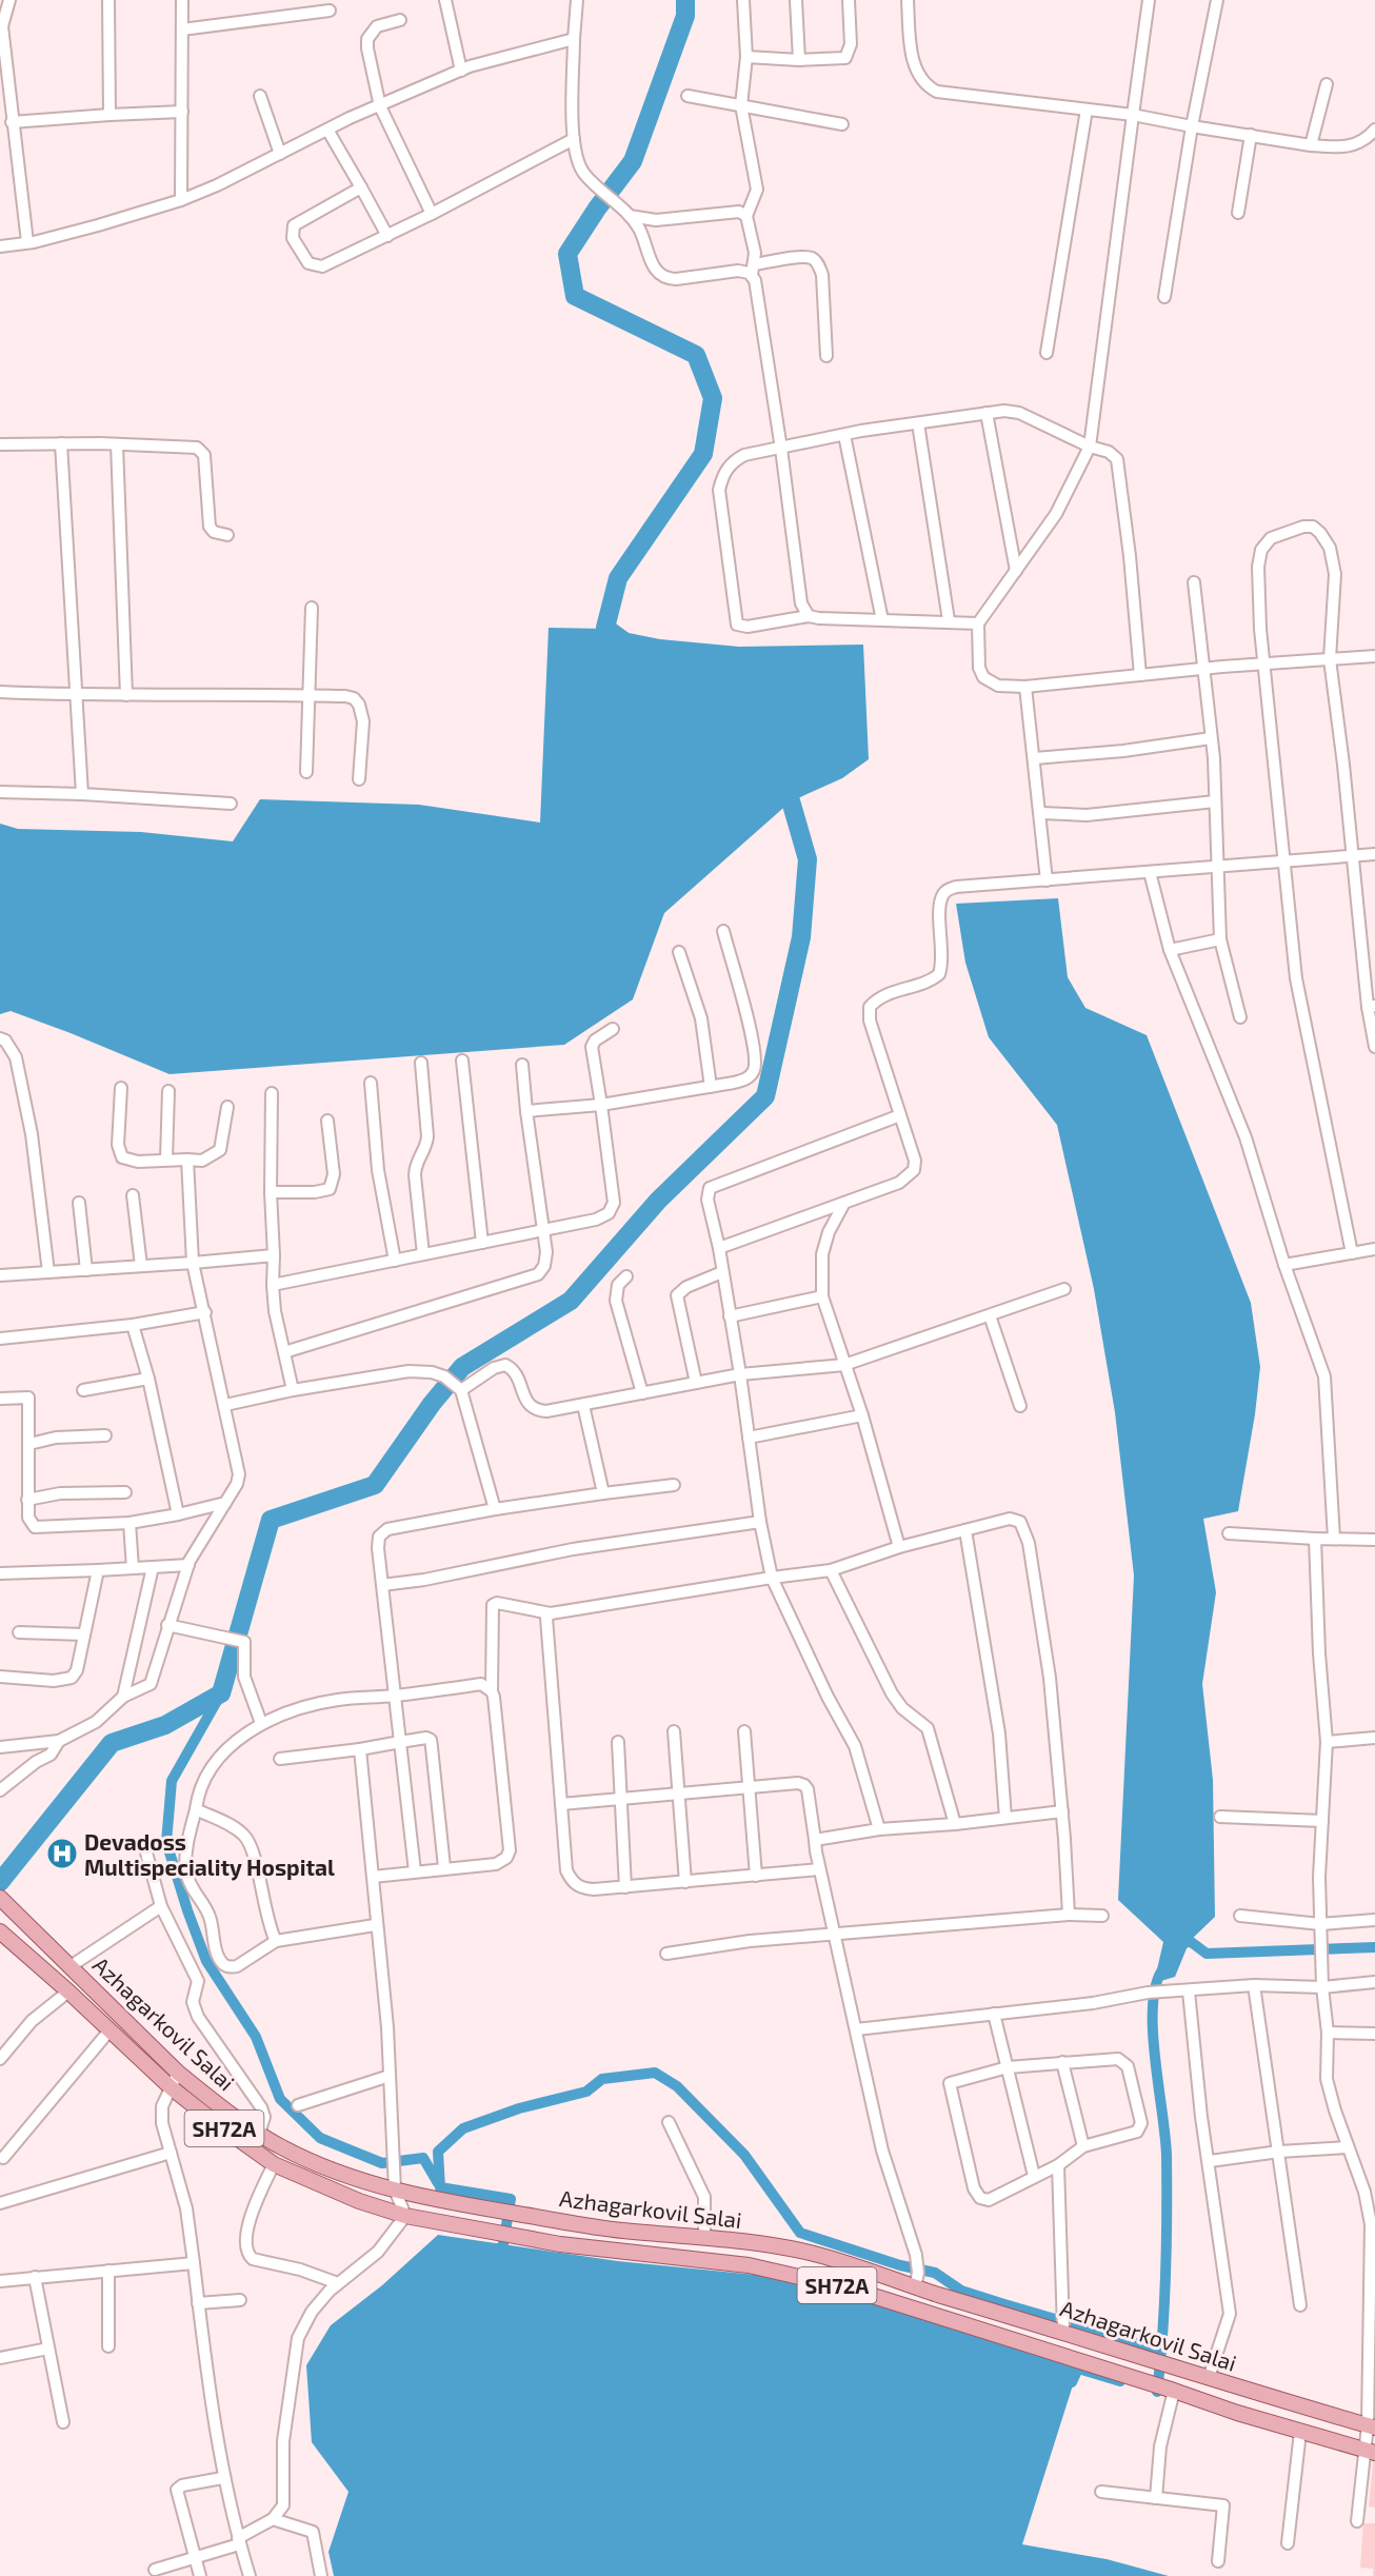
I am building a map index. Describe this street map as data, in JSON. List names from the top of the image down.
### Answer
{
  "streets": {
    "main road": ["Azhagarkovil Salai", "SH72A"]
  },
  "places": {
    "hospital": ["Devadoss Multispeciality Hospital"]
  }
}
